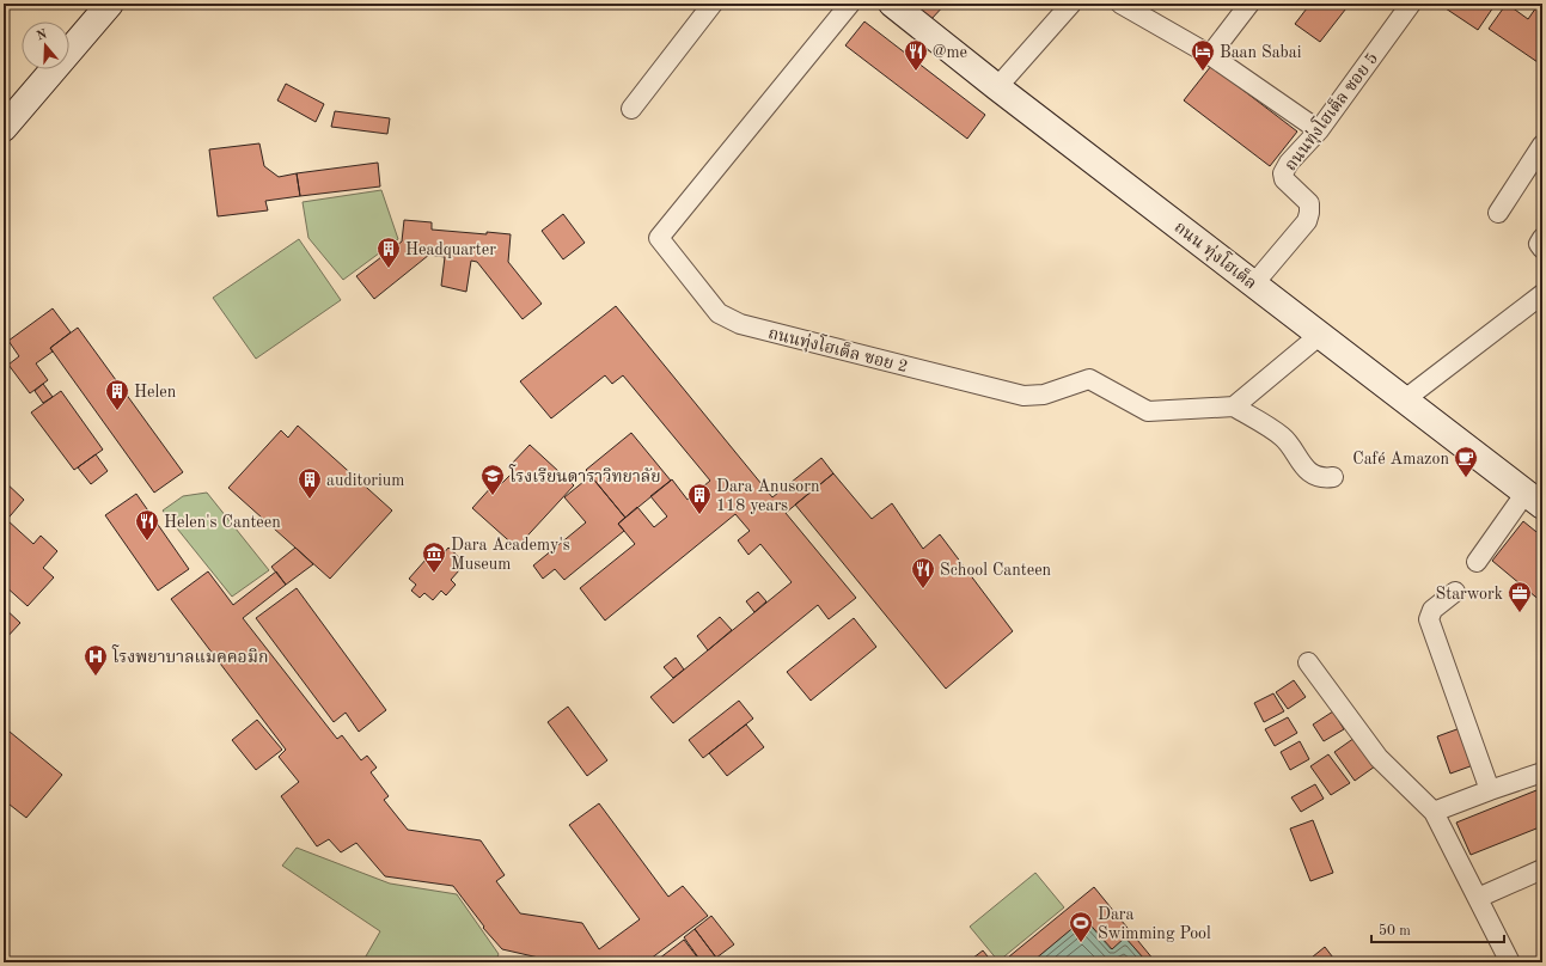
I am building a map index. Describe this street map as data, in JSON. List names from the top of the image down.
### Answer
{
  "streets": {
    "street": ["ถนนทุ่งโฮเต็ล ซอย 5", "ถนน ทุ่งโฮเต็ล", "ถนนทุ่งโฮเต็ล ซอย 2"]
  },
  "crossings": [
    ["ถนนทุ่งโฮเต็ล ซอย 5", "ถนน ทุ่งโฮเต็ล"]
  ],
  "places": {
    "restaurant": ["@me", "Helen's Canteen", "School Canteen"],
    "hotel": ["Baan Sabai"],
    "building": [
      "Headquarter",
      "Helen",
      "auditorium",
      "Dara Anusorn 118 years"
    ],
    "cafe": ["Café Amazon"],
    "school or university": ["โรงเรียนดาราวิทยาลัย"],
    "museum": ["Dara Academy's Museum"],
    "office": ["Starwork"],
    "hospital": ["โรงพยาบาลแมคคอมิก"],
    "sports": ["Dara Swimming Pool"]
  },
  "scale_bar": "50 m",
  "north": "top"
}
